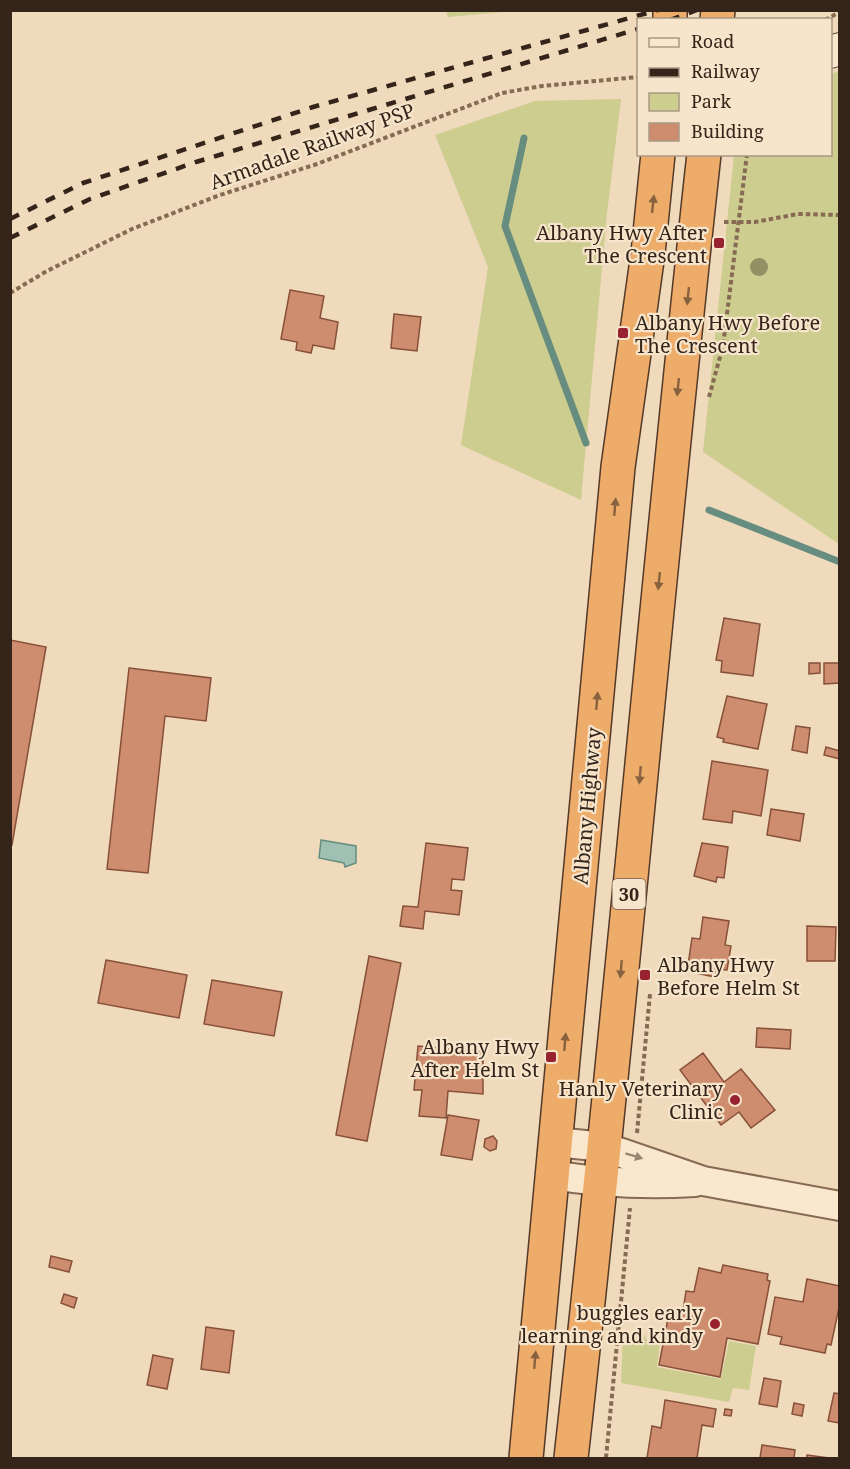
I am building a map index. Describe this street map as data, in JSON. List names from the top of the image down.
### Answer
{
  "streets": {
    "highway": ["Albany Highway", "30"],
    "path": ["Armadale Railway PSP"]
  },
  "places": {
    "transit": [
      "Albany Hwy After The Crescent",
      "Albany Hwy Before The Crescent",
      "Albany Hwy Before Helm St",
      "Albany Hwy After Helm St"
    ],
    "other": ["Hanly Veterinary Clinic", "buggles early learning and kindy"]
  },
  "legend": [
    "Road",
    "Railway",
    "Park",
    "Building"
  ]
}
